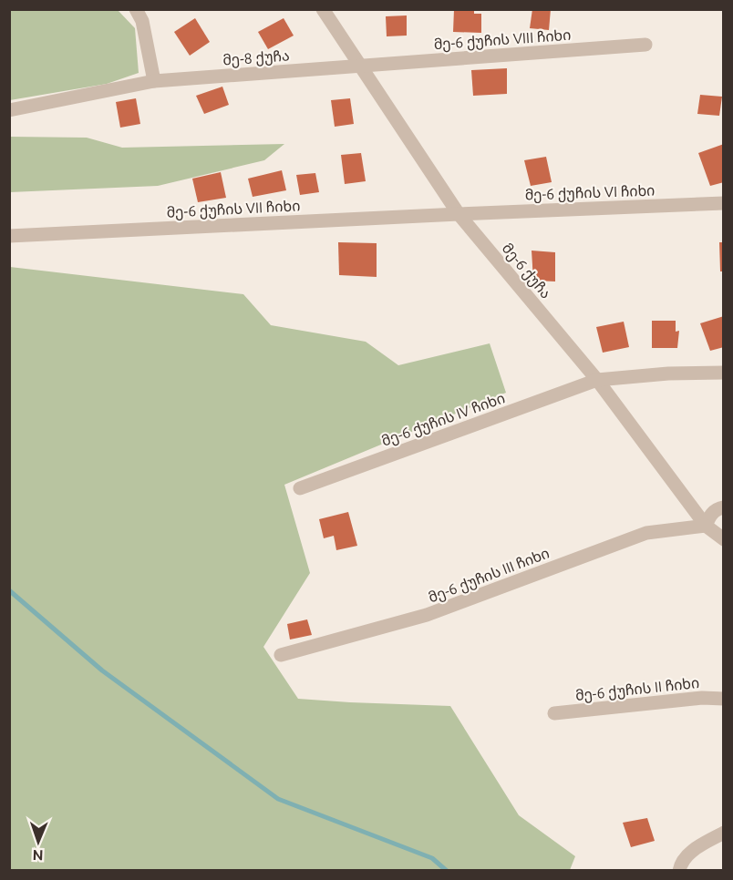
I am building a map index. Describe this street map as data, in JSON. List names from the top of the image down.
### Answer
{
  "streets": {
    "street": [
      "მე-6 ქუჩის VIII ჩიხი",
      "მე-8 ქუჩა",
      "მე-6 ქუჩის VI ჩიხი",
      "მე-6 ქუჩის VII ჩიხი",
      "მე-6 ქუჩა",
      "მე-6 ქუჩის IV ჩიხი",
      "მე-6 ქუჩის III ჩიხი",
      "მე-6 ქუჩის II ჩიხი"
    ]
  },
  "crossings": [
    ["მე-6 ქუჩის VIII ჩიხი", "მე-8 ქუჩა"],
    ["მე-6 ქუჩის VIII ჩიხი", "მე-6 ქუჩა"],
    ["მე-8 ქუჩა", "მე-6 ქუჩა"],
    ["მე-6 ქუჩის VI ჩიხი", "მე-6 ქუჩის VII ჩიხი"],
    ["მე-6 ქუჩის VI ჩიხი", "მე-6 ქუჩა"],
    ["მე-6 ქუჩის VII ჩიხი", "მე-6 ქუჩა"],
    ["მე-6 ქუჩა", "მე-6 ქუჩის IV ჩიხი"],
    ["მე-6 ქუჩა", "მე-6 ქუჩის III ჩიხი"]
  ],
  "north": "bottom"
}
